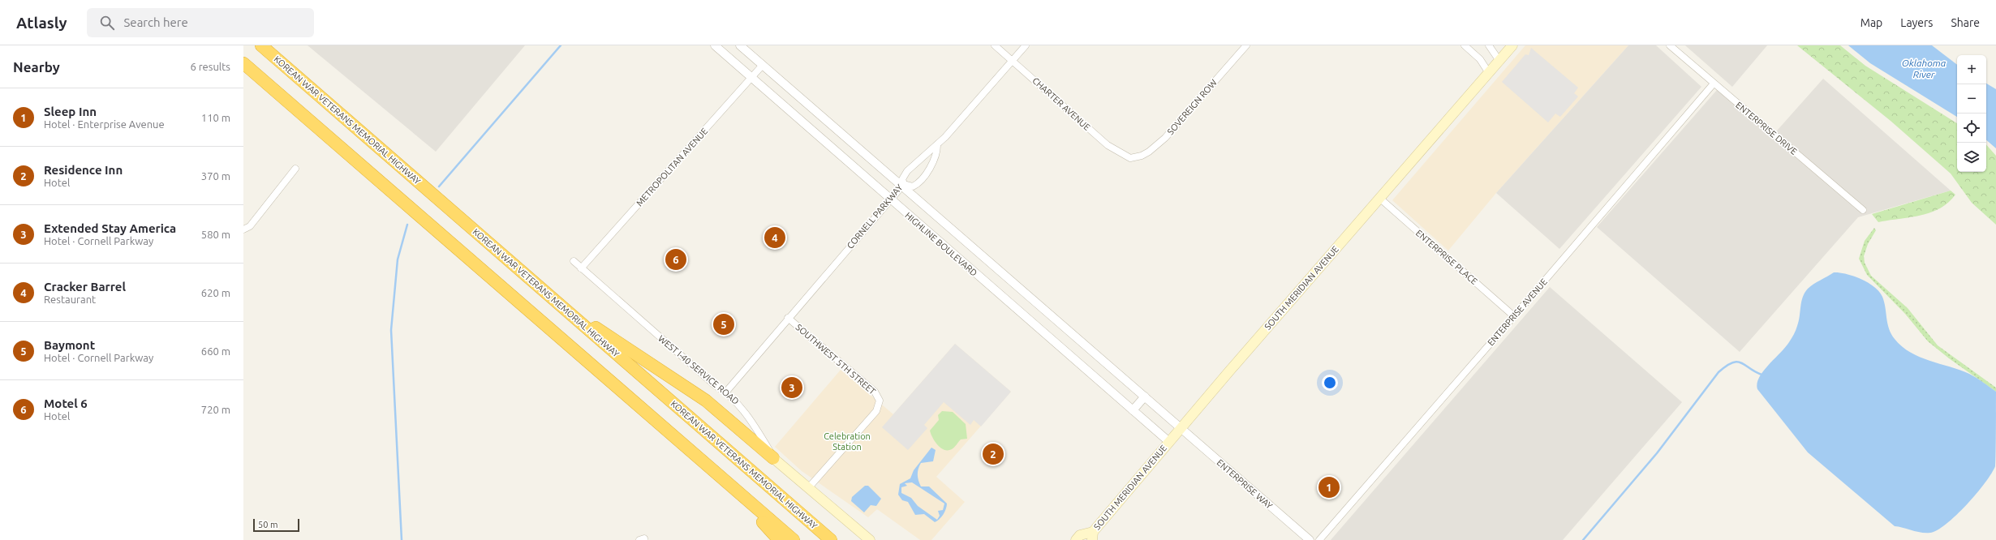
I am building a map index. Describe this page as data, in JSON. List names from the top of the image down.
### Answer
{
  "streets": {
    "highway": ["KOREAN WAR VETERANS MEMORIAL HIGHWAY"],
    "main road": ["SOUTH MERIDIAN AVENUE", "WEST I-40 SERVICE ROAD"],
    "street": [
      "CHARTER AVENUE",
      "SOVEREIGN ROW",
      "ENTERPRISE DRIVE",
      "METROPOLITAN AVENUE",
      "CORNELL PARKWAY",
      "HIGHLINE BOULEVARD",
      "ENTERPRISE PLACE",
      "ENTERPRISE AVENUE",
      "SOUTHWEST 5TH STREET",
      "ENTERPRISE WAY"
    ]
  },
  "crossings": [
    ["CHARTER AVENUE", "SOVEREIGN ROW"],
    ["CHARTER AVENUE", "CORNELL PARKWAY"],
    ["ENTERPRISE DRIVE", "ENTERPRISE AVENUE"],
    ["METROPOLITAN AVENUE", "HIGHLINE BOULEVARD"],
    ["METROPOLITAN AVENUE", "WEST I-40 SERVICE ROAD"],
    ["CORNELL PARKWAY", "HIGHLINE BOULEVARD"],
    ["CORNELL PARKWAY", "SOUTHWEST 5TH STREET"],
    ["CORNELL PARKWAY", "WEST I-40 SERVICE ROAD"],
    ["HIGHLINE BOULEVARD", "SOUTH MERIDIAN AVENUE"],
    ["HIGHLINE BOULEVARD", "ENTERPRISE WAY"],
    ["ENTERPRISE PLACE", "SOUTH MERIDIAN AVENUE"],
    ["ENTERPRISE PLACE", "ENTERPRISE AVENUE"],
    ["SOUTH MERIDIAN AVENUE", "ENTERPRISE WAY"],
    ["SOUTHWEST 5TH STREET", "WEST I-40 SERVICE ROAD"]
  ],
  "water": ["Oklahoma River"],
  "parks": ["Celebration Station"],
  "scale_bar": "50 m",
  "page": {
    "header": "Atlasly",
    "search": "Search here",
    "nav": ["Map", "Layers", "Share"],
    "heading": ["Nearby", "6 results"],
    "map_buttons": ["+", "−"],
    "list": [
      {
        "mark": "1",
        "name": "Sleep Inn",
        "note": "Hotel · Enterprise Avenue",
        "value": "110 m"
      },
      {
        "mark": "2",
        "name": "Residence Inn",
        "note": "Hotel",
        "value": "370 m"
      },
      {
        "mark": "3",
        "name": "Extended Stay America",
        "note": "Hotel · Cornell Parkway",
        "value": "580 m"
      },
      {
        "mark": "4",
        "name": "Cracker Barrel",
        "note": "Restaurant",
        "value": "620 m"
      },
      {
        "mark": "5",
        "name": "Baymont",
        "note": "Hotel · Cornell Parkway",
        "value": "660 m"
      },
      {
        "mark": "6",
        "name": "Motel 6",
        "note": "Hotel",
        "value": "720 m"
      }
    ],
    "pins": [
      "4",
      "6",
      "5",
      "3",
      "2",
      "1"
    ],
    "scale": "50 m"
  }
}
